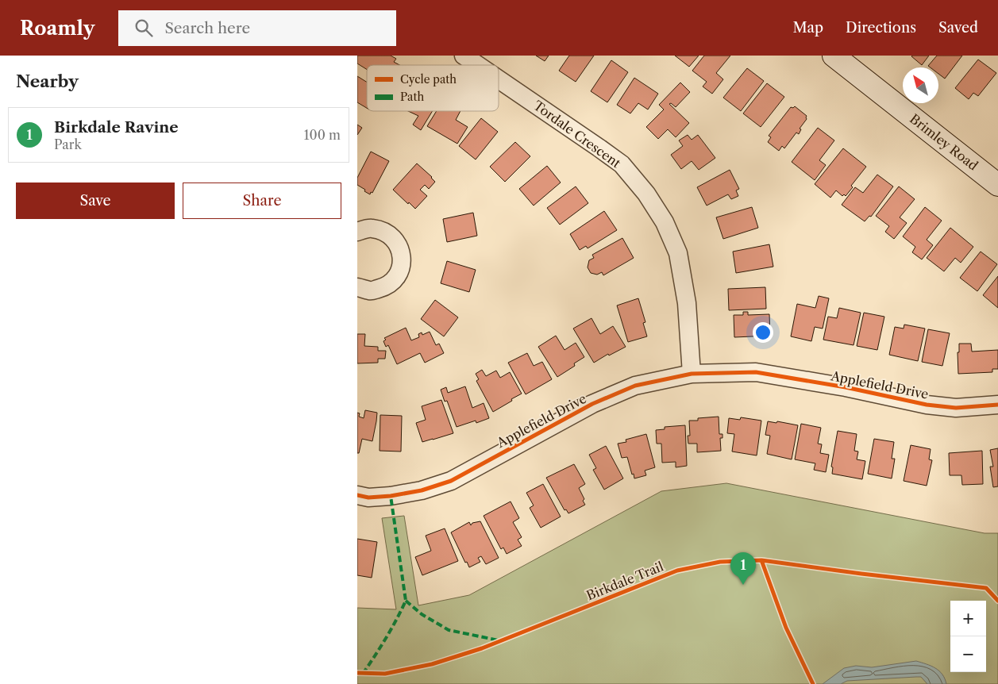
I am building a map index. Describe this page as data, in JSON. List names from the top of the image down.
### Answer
{
  "streets": {
    "main road": ["Brimley Road"],
    "street": ["Tordale Crescent", "Applefield Drive"],
    "cycle path": ["Birkdale Trail"]
  },
  "crossings": [
    ["Tordale Crescent", "Applefield Drive"]
  ],
  "legend": ["Cycle path", "Path"],
  "north": "top left",
  "page": {
    "header": "Roamly",
    "search": "Search here",
    "nav": ["Map", "Directions", "Saved"],
    "heading": "Nearby",
    "list": [
      {
        "mark": "1",
        "name": "Birkdale Ravine",
        "note": "Park",
        "value": "100 m"
      }
    ],
    "buttons": ["Save", "Share"],
    "pins": "1",
    "map_buttons": ["+", "−"]
  }
}
